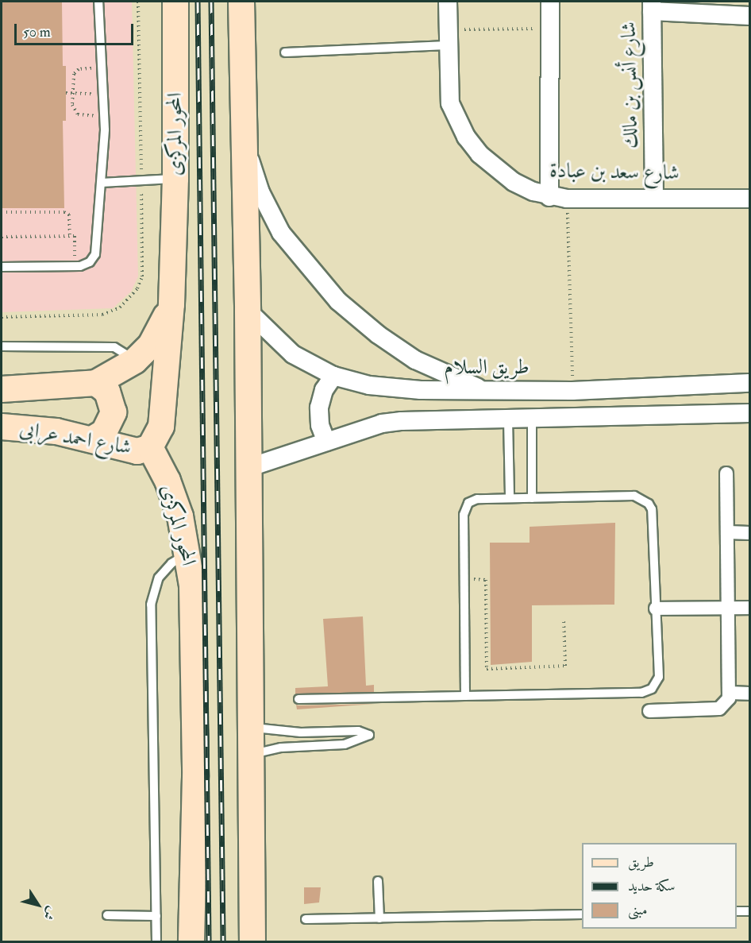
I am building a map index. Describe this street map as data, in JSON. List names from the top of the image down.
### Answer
{
  "streets": {
    "main road": ["المحور المركزى", "شارع احمد عرابى"],
    "street": ["شارع أنس بن مالك", "شارع سعد بن عبادة", "طريق السلام"]
  },
  "crossings": [
    ["شارع أنس بن مالك", "شارع سعد بن عبادة"],
    ["المحور المركزى", "شارع احمد عرابى"]
  ],
  "legend": ["طريق", "سكة حديد", "مبنى"],
  "scale_bar": "50 m",
  "north": "bottom right"
}
